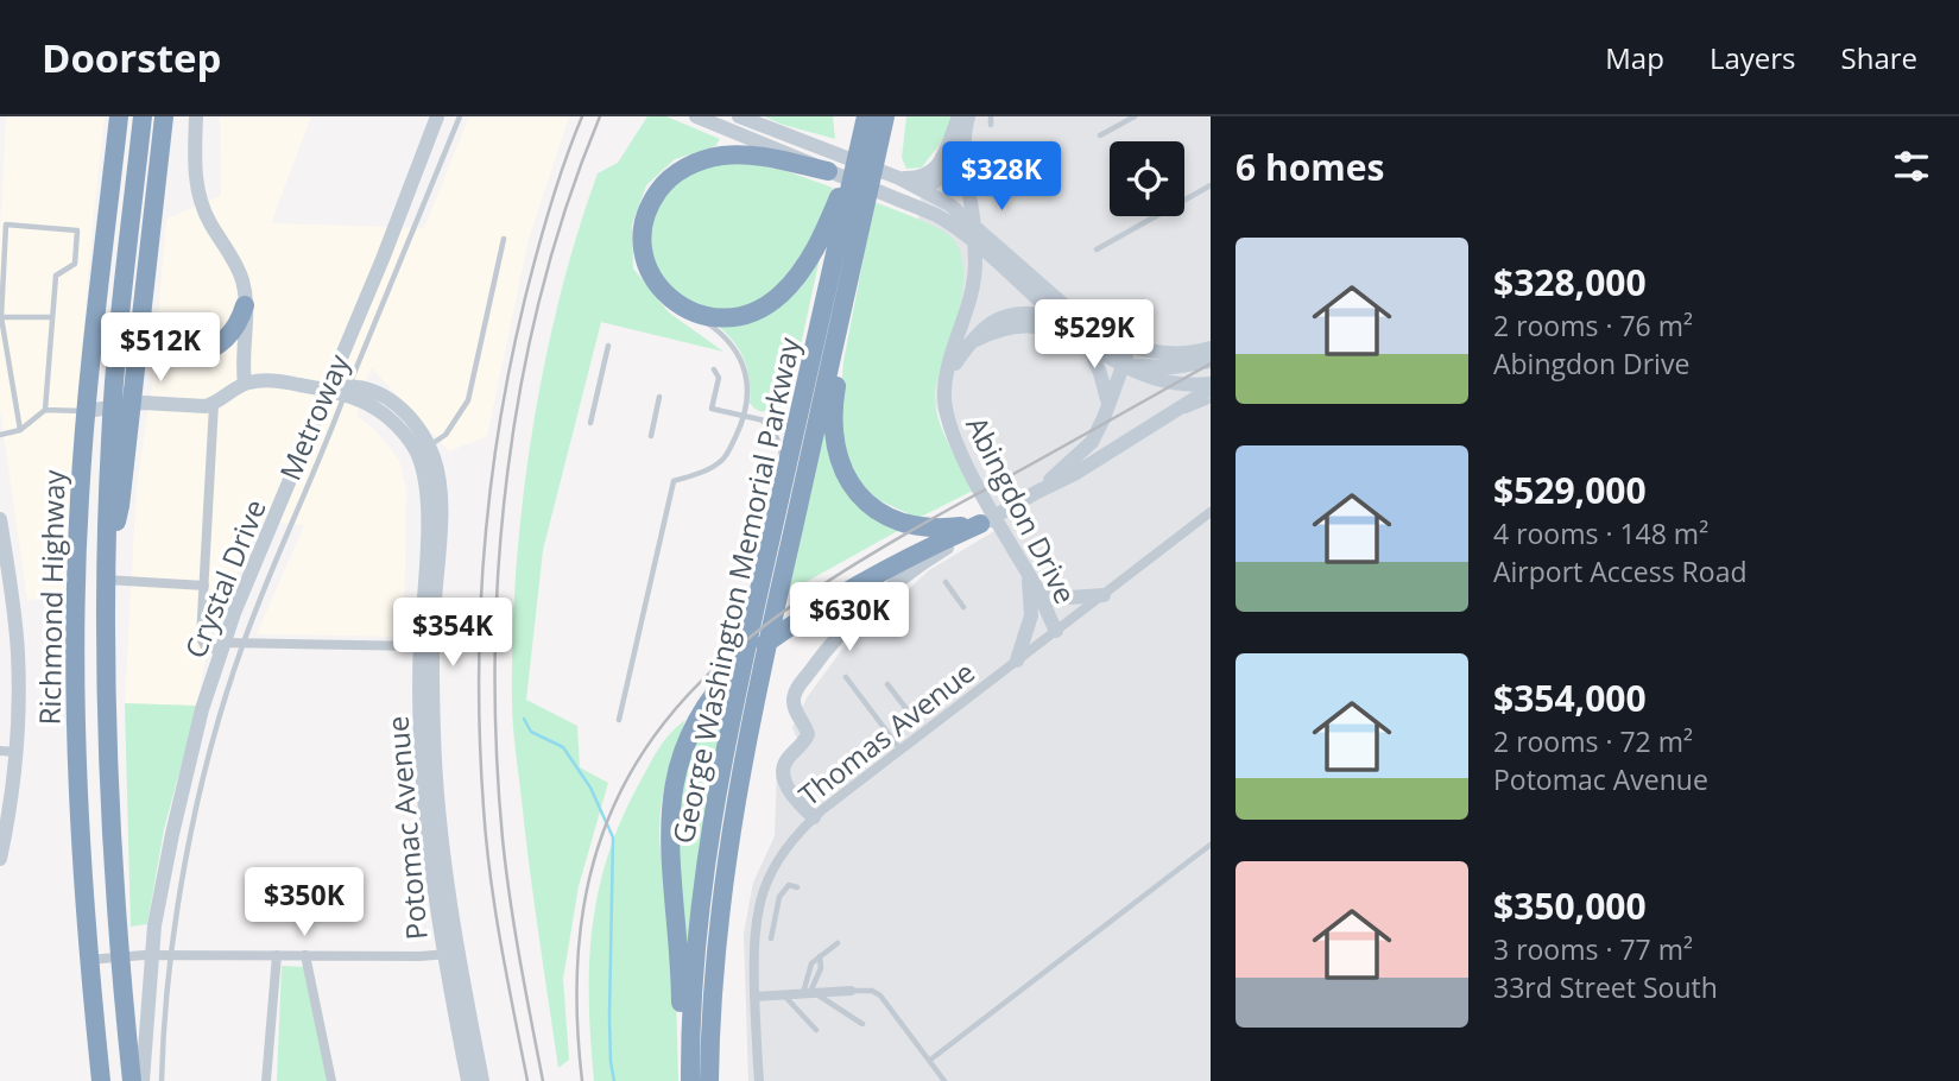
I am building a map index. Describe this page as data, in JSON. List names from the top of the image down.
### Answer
{
  "streets": {
    "highway": ["George Washington Memorial Parkway", "Richmond Highway"],
    "street": [
      "Abingdon Drive",
      "Crystal Drive",
      "Thomas Avenue",
      "Potomac Avenue"
    ],
    "lane": ["Metroway"]
  },
  "crossings": [
    ["Metroway", "Potomac Avenue"],
    ["Abingdon Drive", "Thomas Avenue"],
    ["Crystal Drive", "Potomac Avenue"]
  ],
  "page": {
    "header": "Doorstep",
    "nav": ["Map", "Layers", "Share"],
    "heading": "6 homes",
    "price": [
      "$328K",
      "$529K",
      "$512K",
      "$630K",
      "$354K",
      "$350K"
    ],
    "list": [
      {
        "name": "$328,000",
        "note": "2 rooms · 76 m² · Abingdon Drive"
      },
      {
        "name": "$529,000",
        "note": "4 rooms · 148 m² · Airport Access Road"
      },
      {
        "name": "$354,000",
        "note": "2 rooms · 72 m² · Potomac Avenue"
      },
      {
        "name": "$350,000",
        "note": "3 rooms · 77 m² · 33rd Street South"
      }
    ]
  }
}
